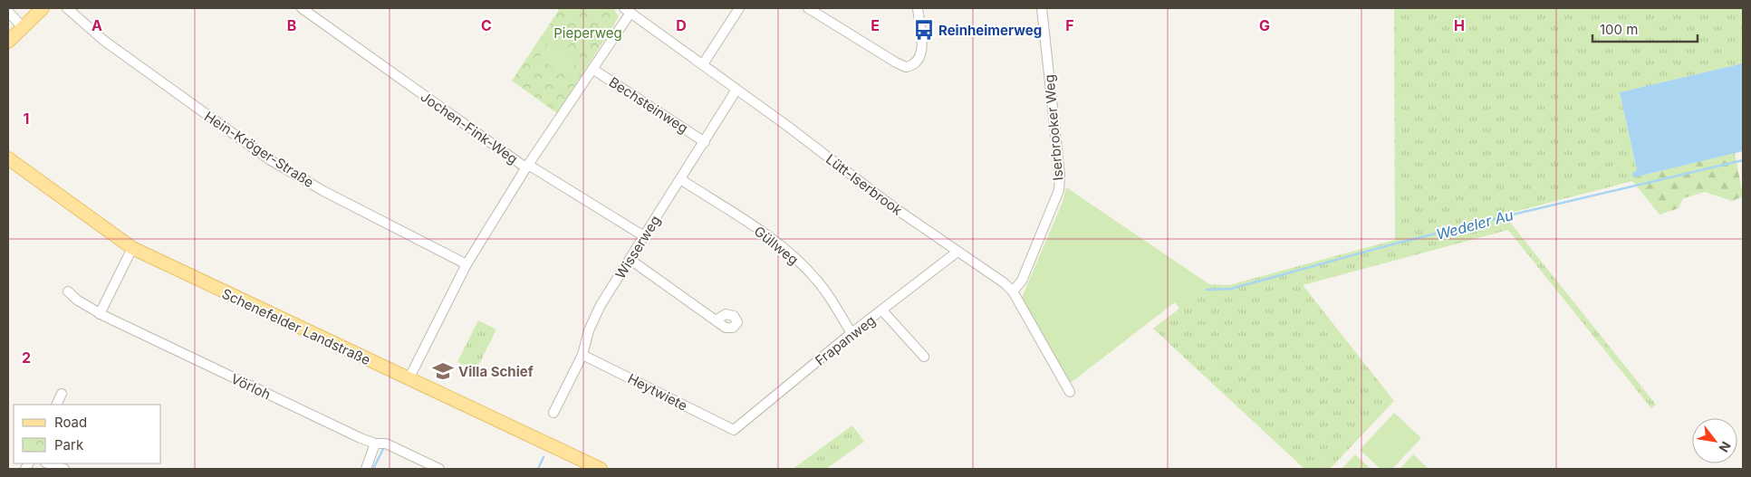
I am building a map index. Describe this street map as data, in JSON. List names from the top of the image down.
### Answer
{
  "streets": {
    "main road": ["Schenefelder Landstraße"],
    "street": [
      "Bechsteinweg",
      "Jochen-Fink-Weg",
      "Iserbrooker Weg",
      "Hein-Kröger-Straße",
      "Lütt-Iserbrook",
      "Güllweg",
      "Wisserweg",
      "Frapanweg",
      "Vörloh",
      "Heytwiete"
    ]
  },
  "crossings": [
    ["Bechsteinweg", "Wisserweg"],
    ["Jochen-Fink-Weg", "Wisserweg"],
    ["Iserbrooker Weg", "Lütt-Iserbrook"],
    ["Lütt-Iserbrook", "Wisserweg"],
    ["Lütt-Iserbrook", "Frapanweg"],
    ["Güllweg", "Wisserweg"],
    ["Güllweg", "Frapanweg"],
    ["Wisserweg", "Heytwiete"],
    ["Frapanweg", "Heytwiete"]
  ],
  "water": ["Wedeler Au"],
  "parks": ["Pieperweg"],
  "places": {
    "bus stop": ["Reinheimerweg"],
    "school or university": ["Villa Schief"]
  },
  "legend": ["Road", "Park"],
  "scale_bar": "100 m",
  "north": "bottom right",
  "grid": {
    "columns": [
      "A",
      "B",
      "C",
      "D",
      "E",
      "F",
      "G",
      "H"
    ],
    "rows": ["1", "2"]
  }
}
